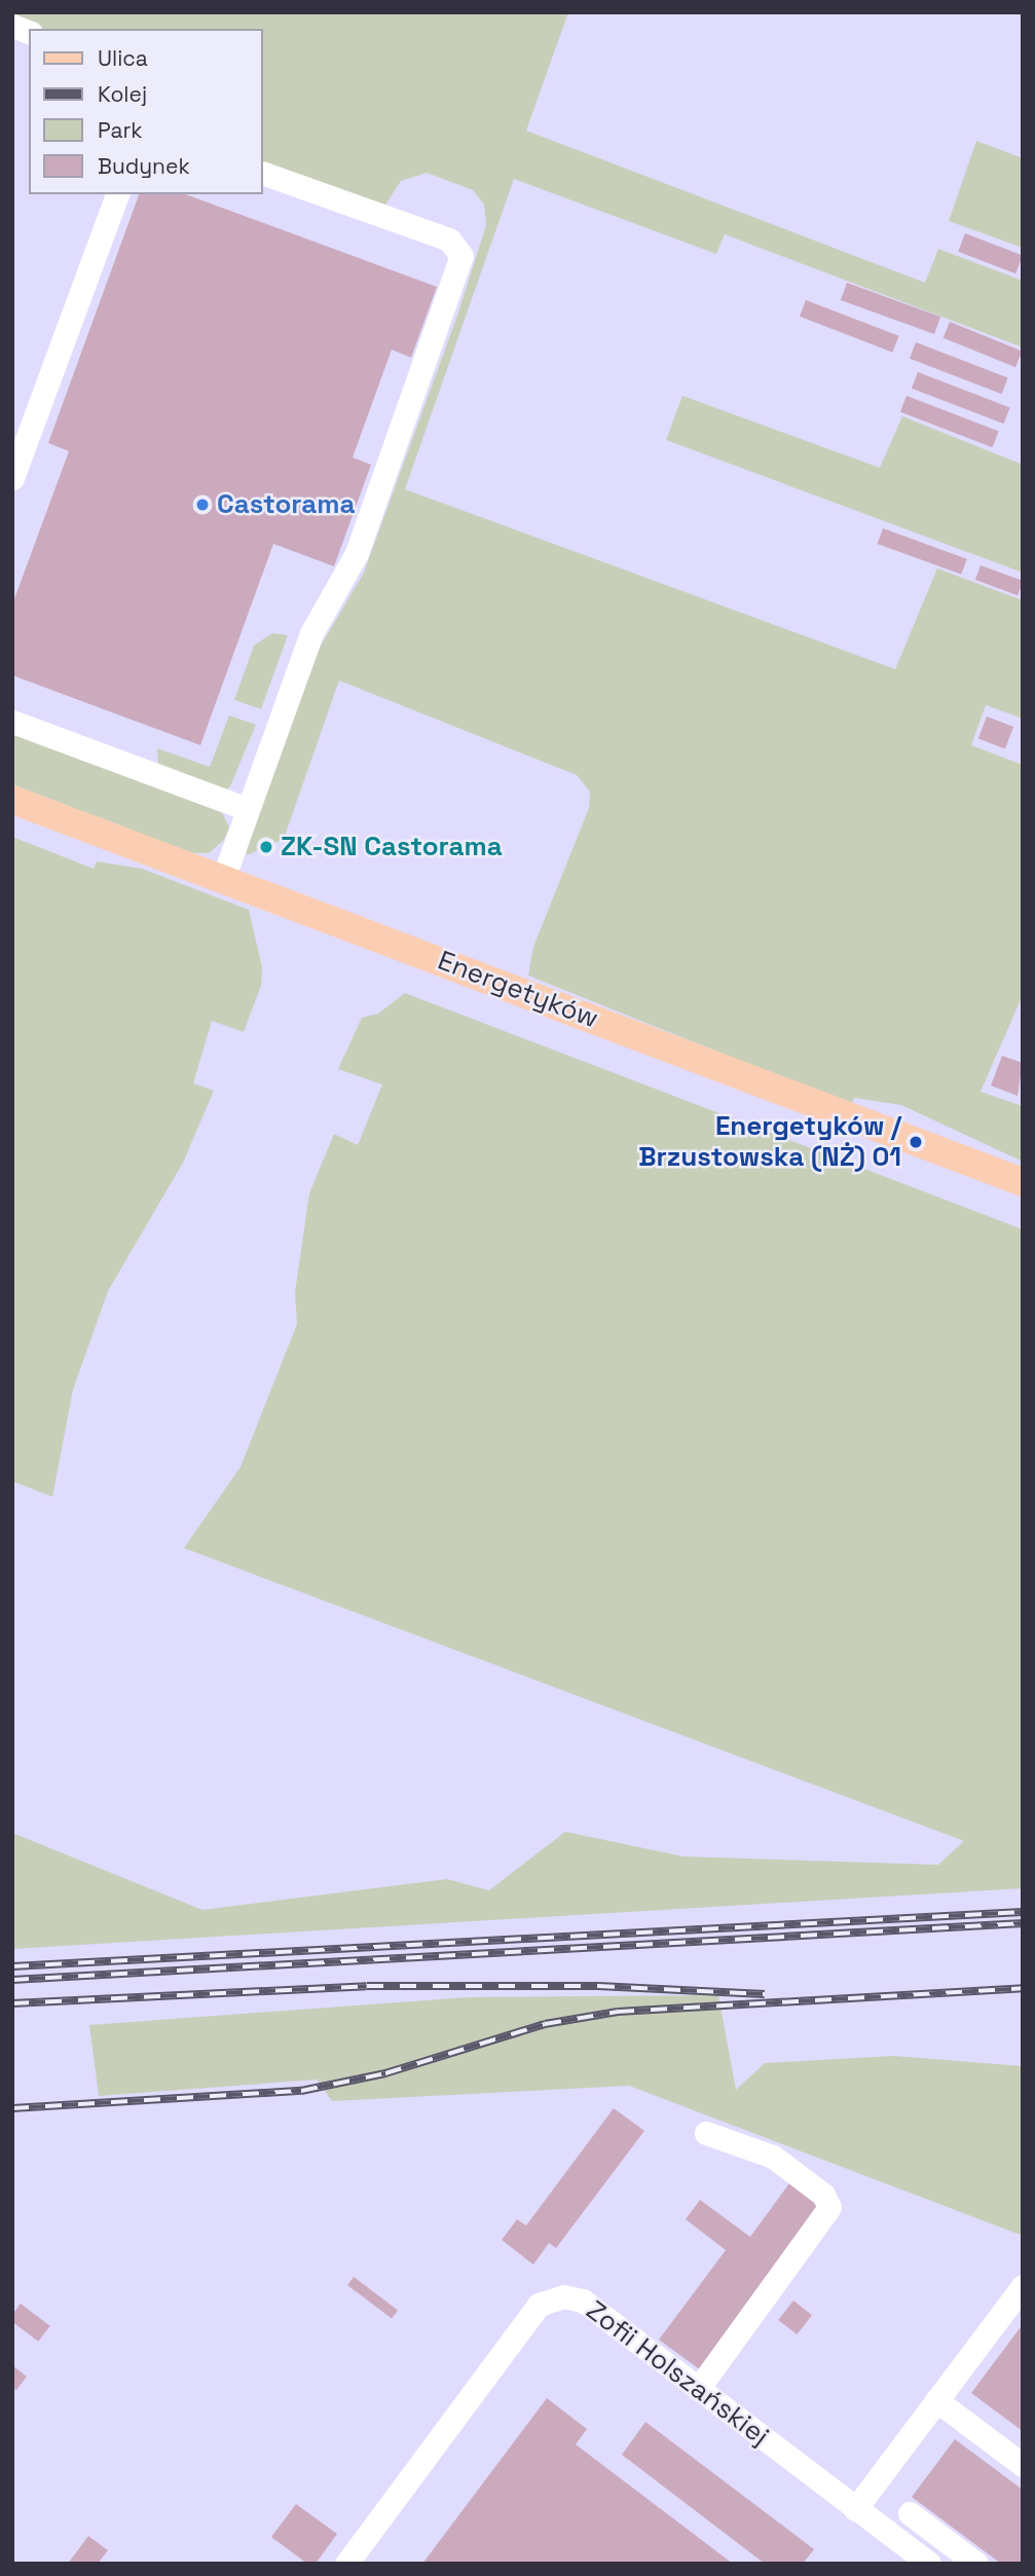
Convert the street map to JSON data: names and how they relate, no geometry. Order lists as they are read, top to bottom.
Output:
{
  "streets": {
    "main road": ["Energetyków"],
    "lane": ["Zofii Holszańskiej"]
  },
  "places": ["Castorama", "ZK-SN Castorama", "Energetyków / Brzustowska (NŻ) 01"],
  "legend": [
    "Ulica",
    "Kolej",
    "Park",
    "Budynek"
  ]
}
